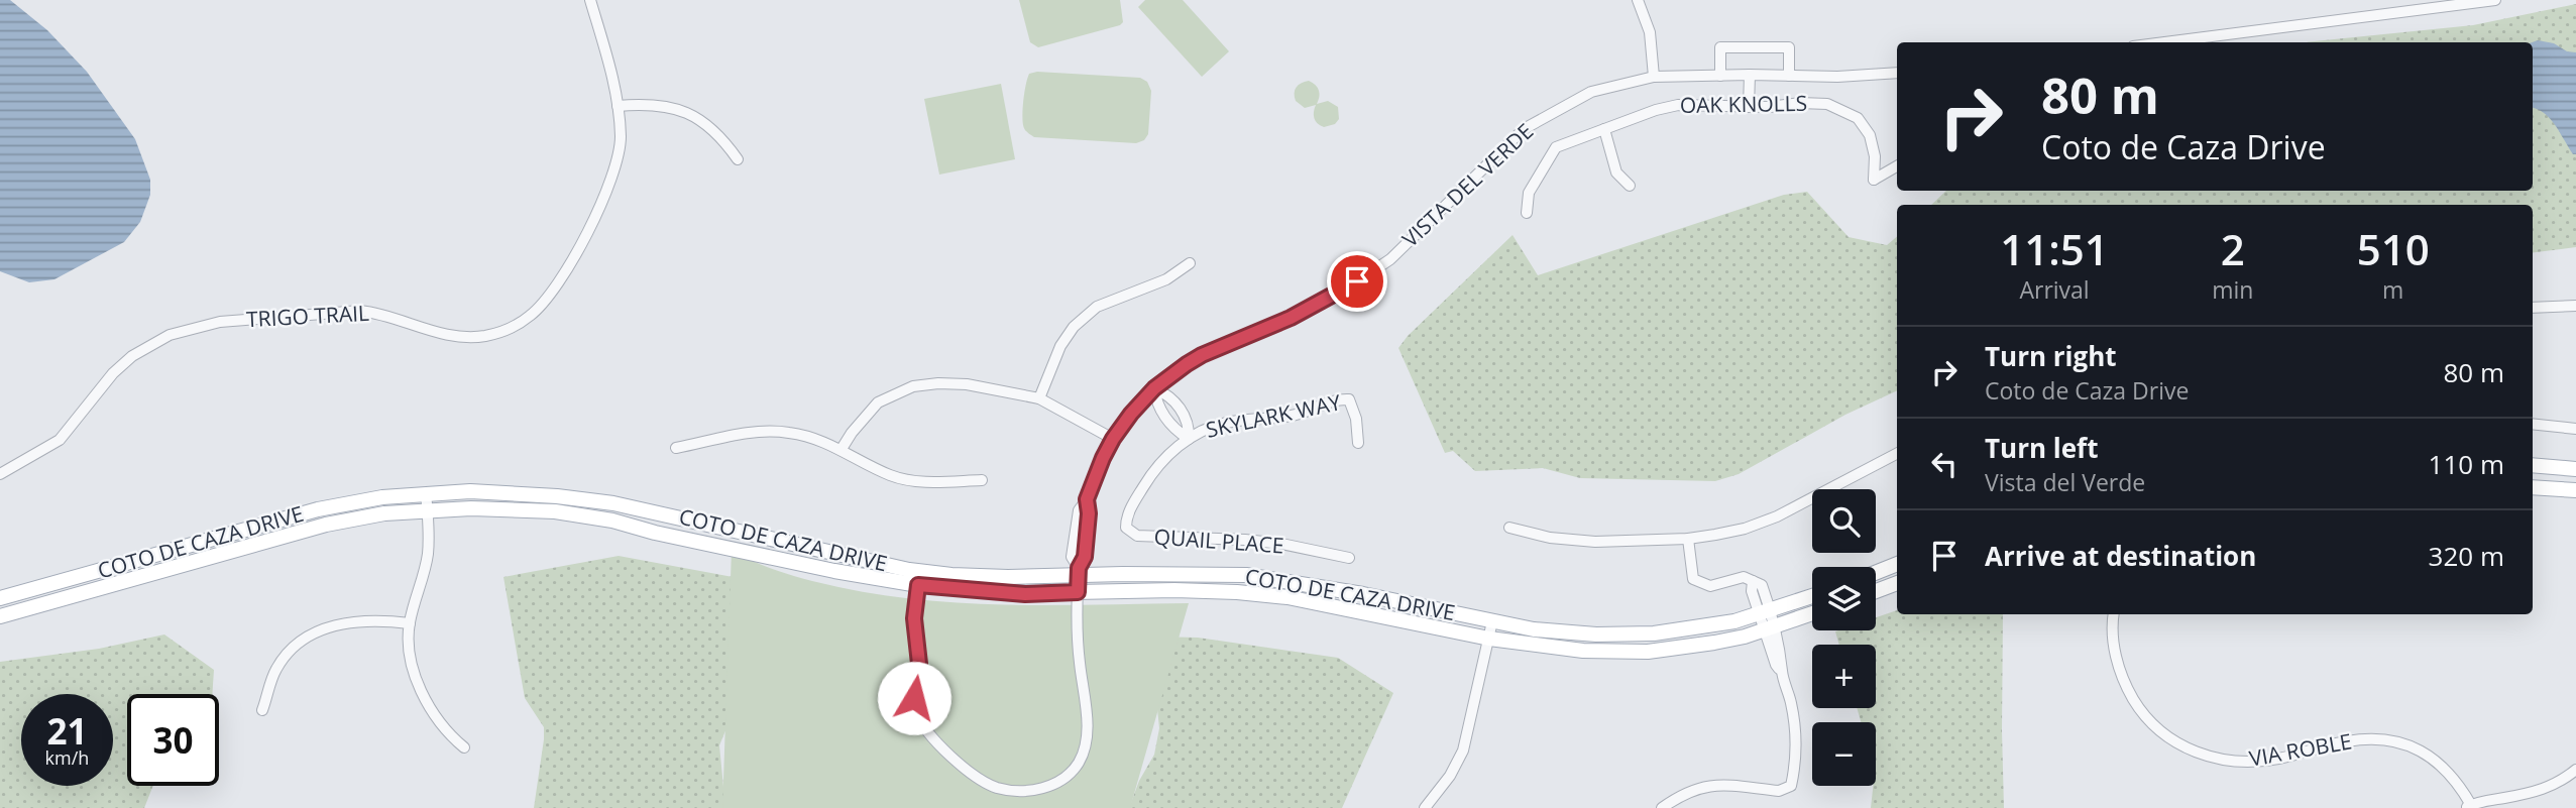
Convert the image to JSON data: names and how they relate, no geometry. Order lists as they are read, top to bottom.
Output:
{
  "streets": {
    "main road": ["COTO DE CAZA DRIVE"],
    "street": [
      "OAK KNOLLS",
      "VISTA DEL VERDE",
      "TRIGO TRAIL",
      "SKYLARK WAY",
      "QUAIL PLACE",
      "VIA ROBLE"
    ]
  },
  "crossings": [
    ["VISTA DEL VERDE", "COTO DE CAZA DRIVE"],
    ["SKYLARK WAY", "QUAIL PLACE"]
  ],
  "page": {
    "turn": ["80 m", "Coto de Caza Drive"],
    "eta": [
      "11:51",
      "Arrival",
      "2",
      "min",
      "510",
      "m"
    ],
    "list": [
      {
        "name": "Turn right",
        "note": "Coto de Caza Drive",
        "value": "80 m"
      },
      {
        "name": "Turn left",
        "note": "Vista del Verde",
        "value": "110 m"
      },
      {
        "name": "Arrive at destination",
        "value": "320 m"
      }
    ],
    "map_buttons": ["+", "−"],
    "speed": "21 km/h",
    "limit": "30"
  }
}
